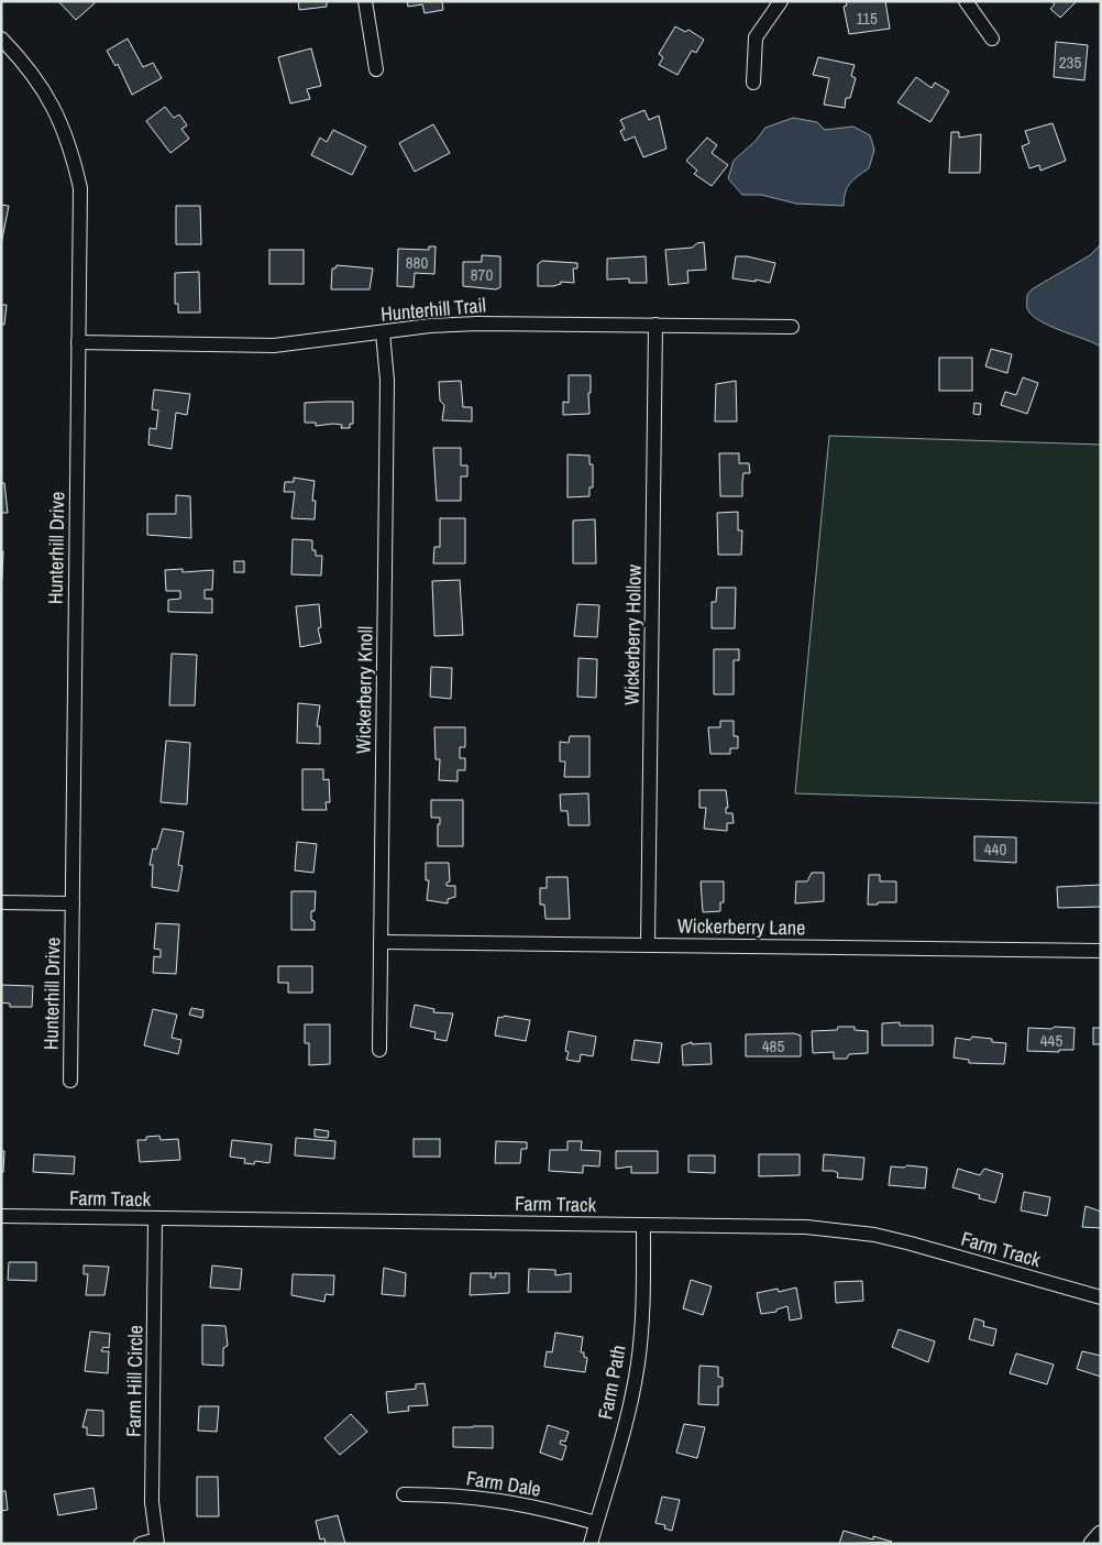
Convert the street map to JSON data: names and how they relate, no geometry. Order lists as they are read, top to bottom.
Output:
{
  "streets": {
    "street": [
      "Hunterhill Trail",
      "Hunterhill Drive",
      "Wickerberry Hollow",
      "Wickerberry Knoll",
      "Wickerberry Lane",
      "Farm Track",
      "Farm Hill Circle",
      "Farm Path",
      "Farm Dale"
    ]
  },
  "crossings": [
    ["Hunterhill Trail", "Hunterhill Drive"],
    ["Hunterhill Trail", "Wickerberry Hollow"],
    ["Hunterhill Trail", "Wickerberry Knoll"],
    ["Wickerberry Hollow", "Wickerberry Lane"],
    ["Wickerberry Knoll", "Wickerberry Lane"],
    ["Farm Track", "Farm Hill Circle"],
    ["Farm Track", "Farm Path"],
    ["Farm Path", "Farm Dale"]
  ],
  "house_numbers": [
    "115",
    "235",
    "880",
    "870",
    "440",
    "445",
    "485"
  ]
}
